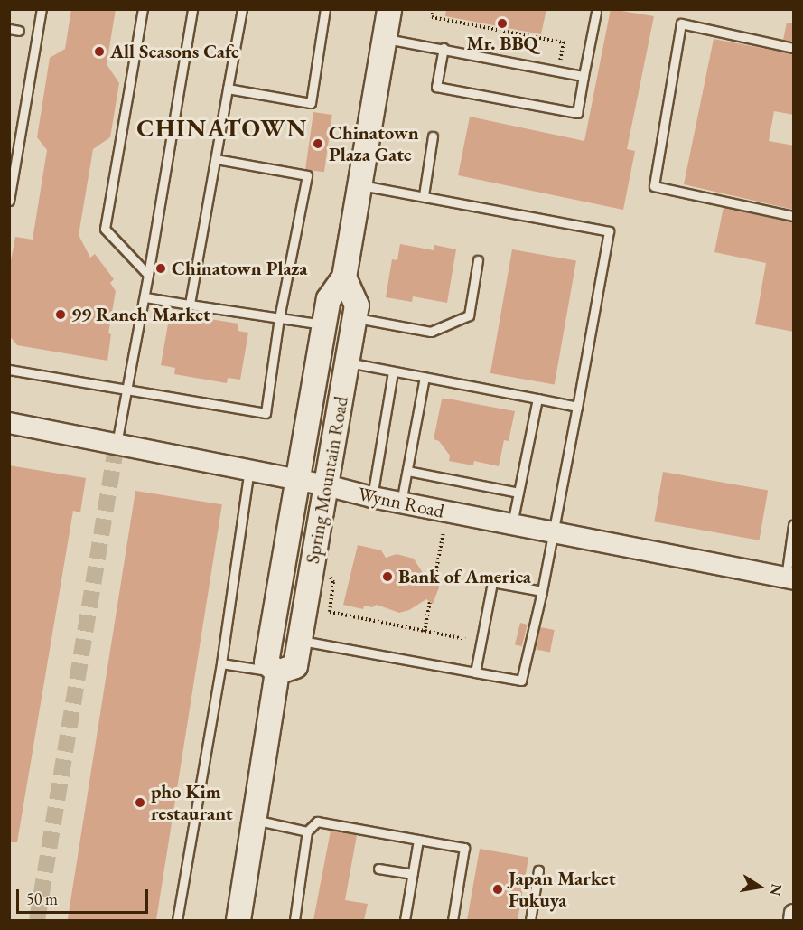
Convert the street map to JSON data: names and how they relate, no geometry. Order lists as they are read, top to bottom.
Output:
{
  "streets": {
    "main road": ["Spring Mountain Road"],
    "street": ["Wynn Road"]
  },
  "crossings": [
    ["Spring Mountain Road", "Wynn Road"]
  ],
  "districts": ["CHINATOWN"],
  "places": [
    "Mr. BBQ",
    "All Seasons Cafe",
    "Chinatown Plaza Gate",
    "Chinatown Plaza",
    "99 Ranch Market",
    "Bank of America",
    "pho Kim restaurant",
    "Japan Market Fukuya"
  ],
  "scale_bar": "50 m",
  "north": "right"
}
